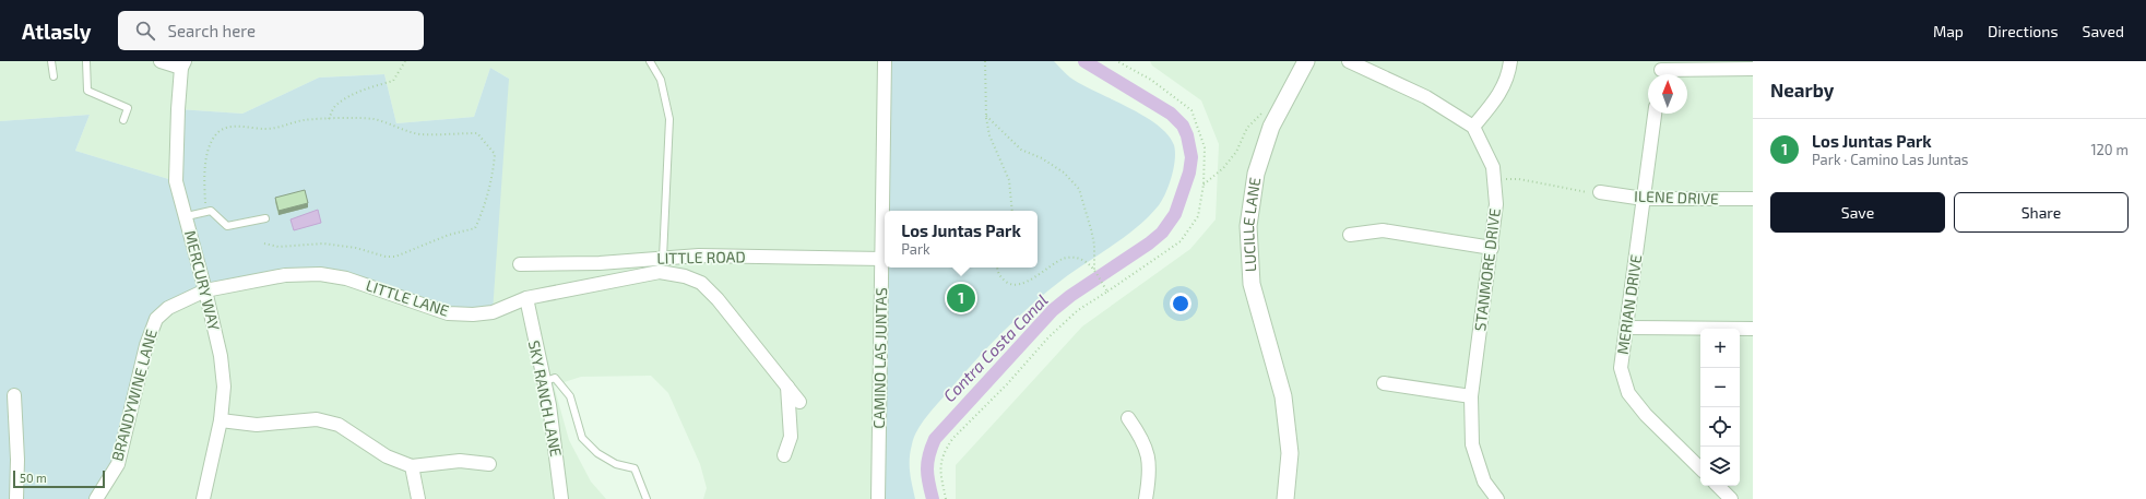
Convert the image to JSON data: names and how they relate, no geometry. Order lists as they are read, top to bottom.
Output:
{
  "streets": {
    "street": [
      "ILENE DRIVE",
      "LUCILLE LANE",
      "LITTLE ROAD",
      "STANMORE DRIVE",
      "MERCURY WAY",
      "LITTLE LANE",
      "MERIAN DRIVE",
      "CAMINO LAS JUNTAS",
      "BRANDYWINE LANE",
      "SKY RANCH LANE"
    ]
  },
  "crossings": [
    ["ILENE DRIVE", "MERIAN DRIVE"],
    ["LITTLE ROAD", "CAMINO LAS JUNTAS"],
    ["MERCURY WAY", "LITTLE LANE"],
    ["MERCURY WAY", "BRANDYWINE LANE"],
    ["LITTLE LANE", "BRANDYWINE LANE"],
    ["LITTLE LANE", "SKY RANCH LANE"]
  ],
  "water": ["Contra Costa Canal"],
  "scale_bar": "50 m",
  "north": "top",
  "page": {
    "header": "Atlasly",
    "search": "Search here",
    "nav": ["Map", "Directions", "Saved"],
    "heading": "Nearby",
    "list": [
      {
        "mark": "1",
        "name": "Los Juntas Park",
        "note": "Park · Camino Las Juntas",
        "value": "120 m"
      }
    ],
    "buttons": ["Save", "Share"],
    "popup": ["Los Juntas Park", "Park"],
    "pins": "1",
    "map_buttons": ["+", "−"],
    "scale": "50 m"
  }
}
